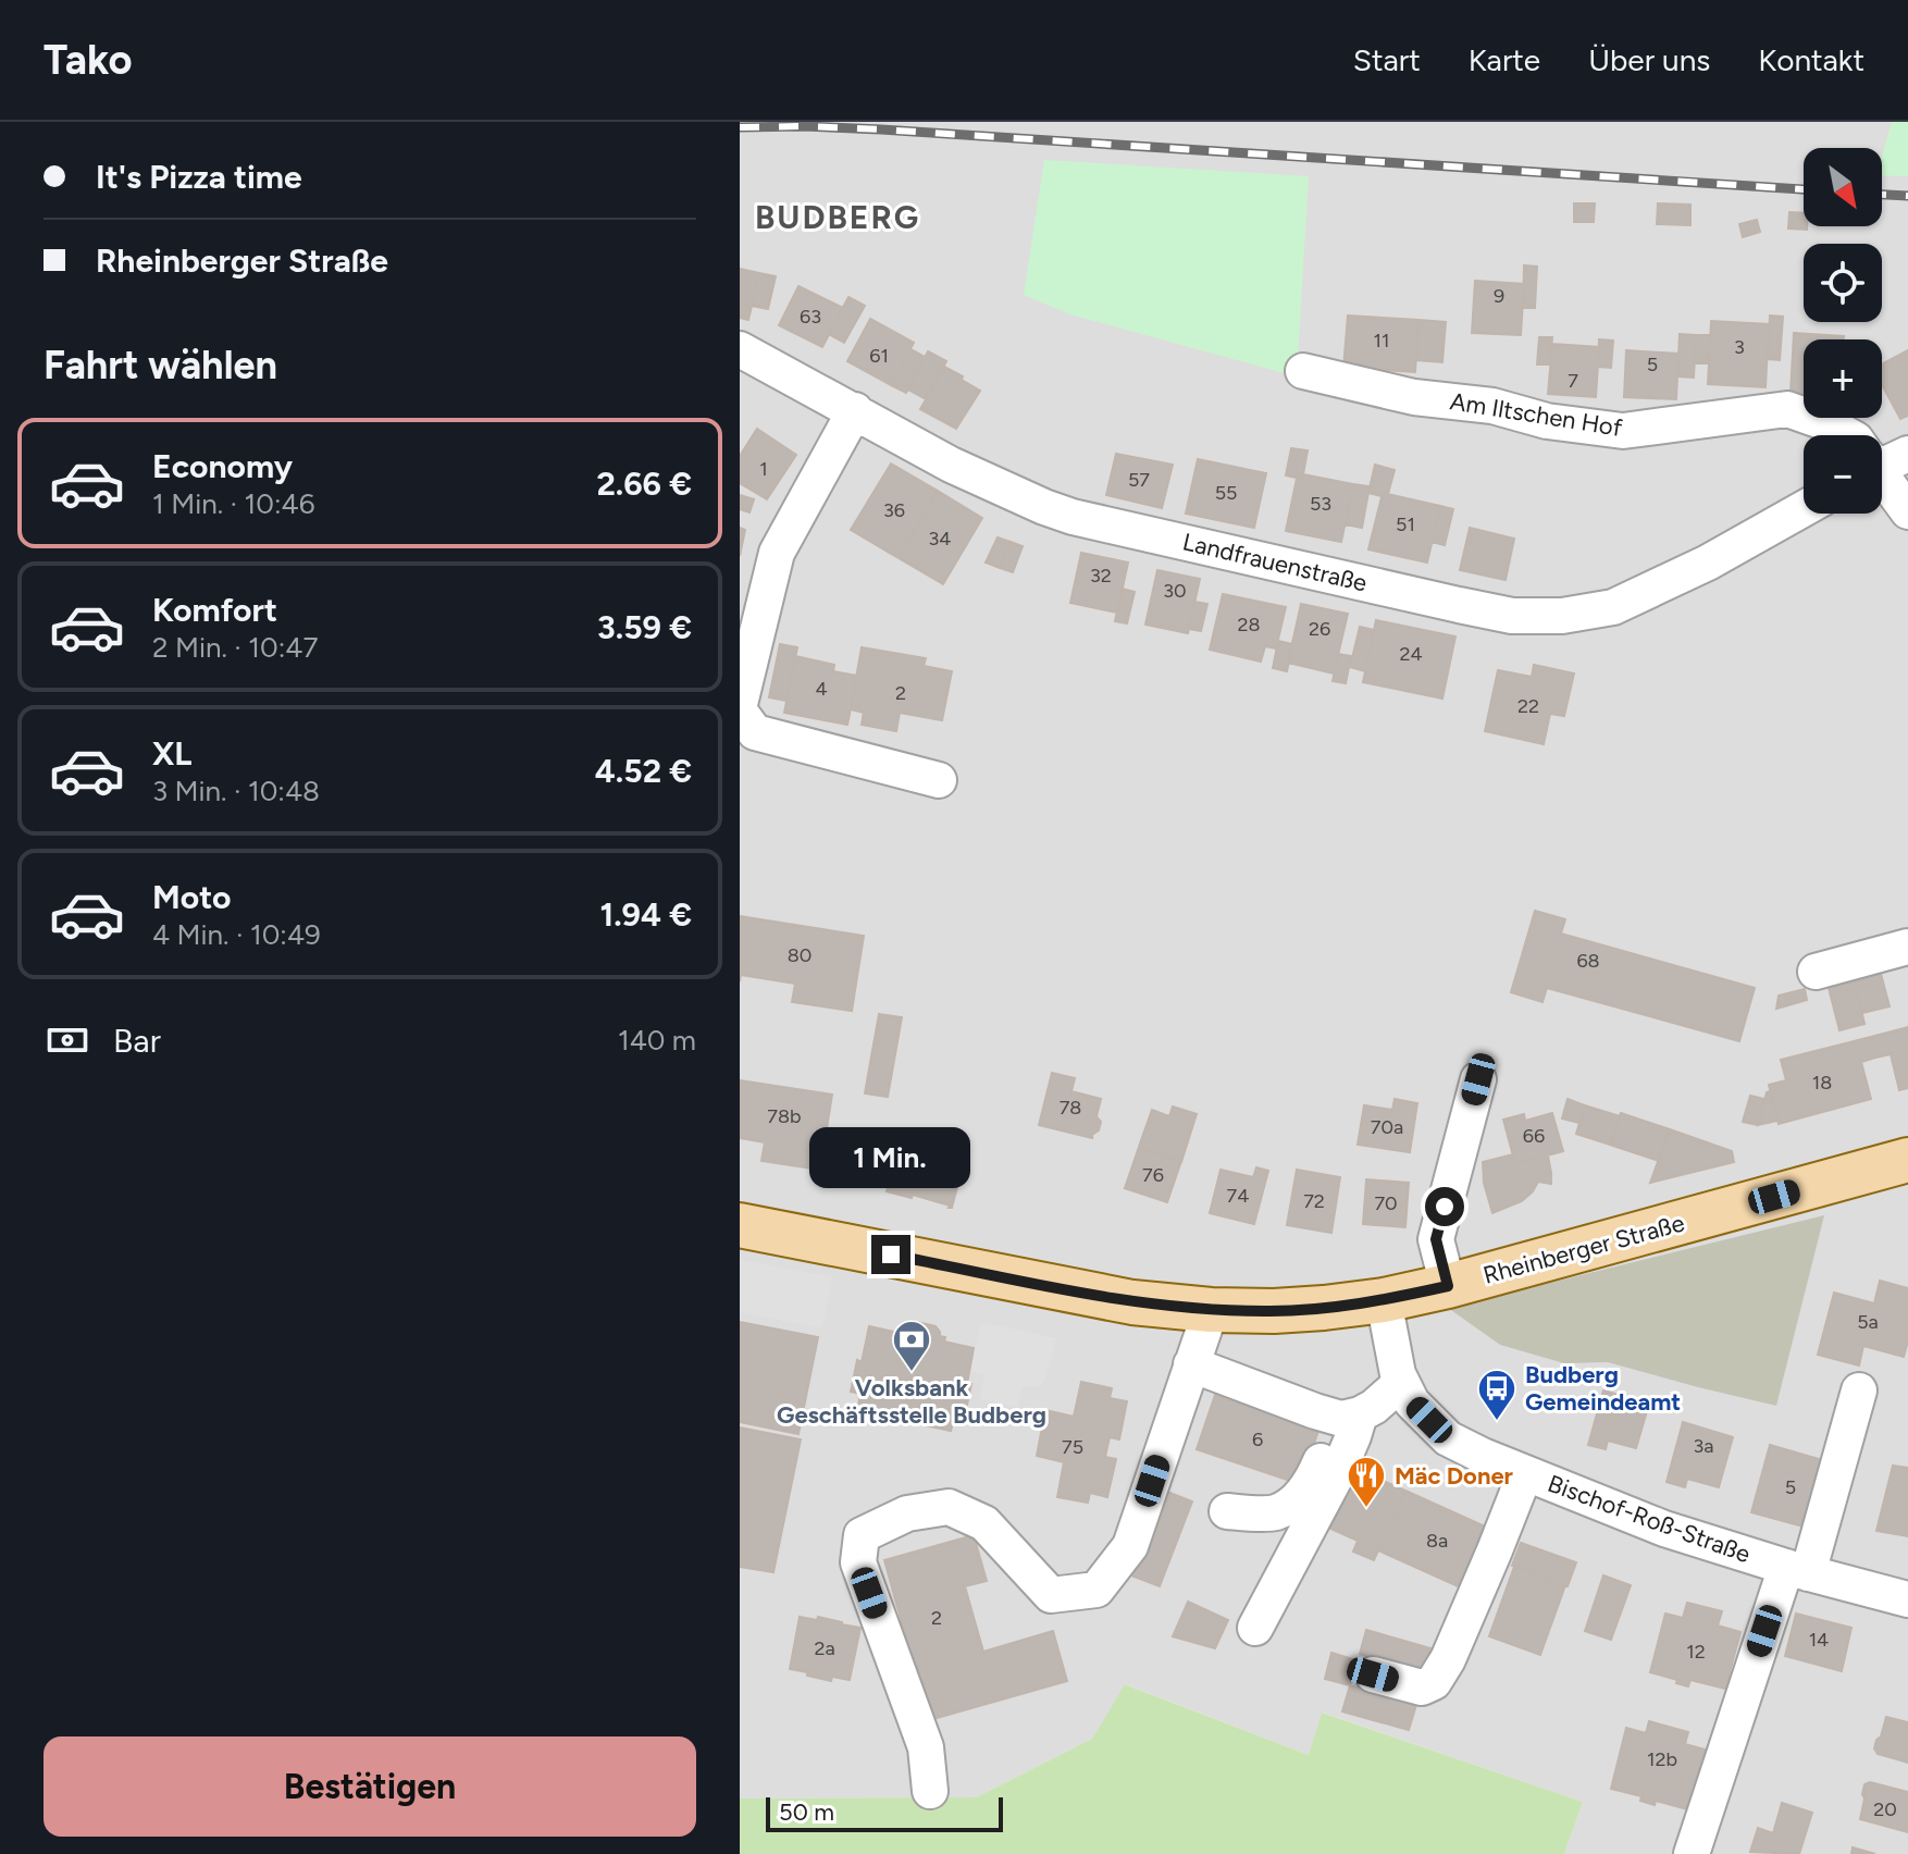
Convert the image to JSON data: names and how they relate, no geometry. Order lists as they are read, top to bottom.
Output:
{
  "streets": {
    "main road": ["Rheinberger Straße"],
    "street": ["Am Iltschen Hof", "Landfrauenstraße", "Bischof-Roß-Straße"]
  },
  "crossings": [
    ["Rheinberger Straße", "Bischof-Roß-Straße"]
  ],
  "districts": ["BUDBERG"],
  "places": {
    "bank": ["Volksbank Geschäftsstelle Budberg"],
    "bus stop": ["Budberg Gemeindeamt"],
    "restaurant": ["Mäc Doner"]
  },
  "house_numbers": [
    "9",
    "63",
    "11",
    "3",
    "61",
    "5",
    "7",
    "1",
    "57",
    "55",
    "53",
    "36",
    "51",
    "34",
    "32",
    "30",
    "28",
    "26",
    "24",
    "4",
    "2",
    "22",
    "80",
    "68",
    "18",
    "78",
    "78b",
    "70a",
    "66",
    "76",
    "74",
    "72",
    "70",
    "5a",
    "6",
    "3a",
    "75",
    "5",
    "8a",
    "2",
    "14",
    "2a",
    "12",
    "12b",
    "20"
  ],
  "scale_bar": "50 m",
  "north": "bottom right",
  "page": {
    "header": "Tako",
    "nav": [
      "Start",
      "Karte",
      "Über uns",
      "Kontakt"
    ],
    "banner": ["It's Pizza time", "Rheinberger Straße"],
    "map_buttons": ["+", "−"],
    "heading": "Fahrt wählen",
    "list": [
      {
        "name": "Economy",
        "note": "1 Min. · 10:46",
        "value": "2.66 €"
      },
      {
        "name": "Komfort",
        "note": "2 Min. · 10:47",
        "value": "3.59 €"
      },
      {
        "name": "XL",
        "note": "3 Min. · 10:48",
        "value": "4.52 €"
      },
      {
        "name": "Moto",
        "note": "4 Min. · 10:49",
        "value": "1.94 €"
      }
    ],
    "pay": ["Bar", "140 m"],
    "bubble": "1 Min.",
    "buttons": "Bestätigen",
    "scale": "50 m"
  }
}
